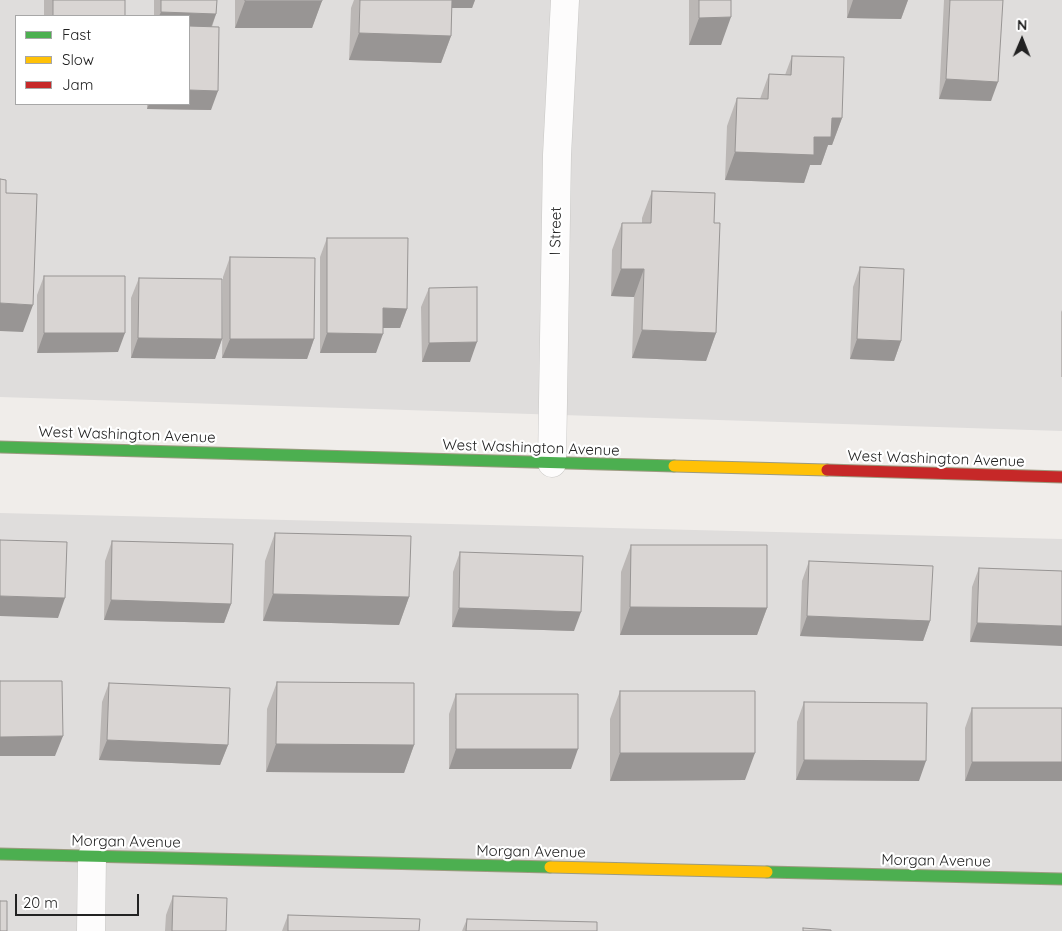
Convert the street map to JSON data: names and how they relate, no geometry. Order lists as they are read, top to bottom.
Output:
{
  "streets": {
    "main road": ["West Washington Avenue", "Morgan Avenue"],
    "street": ["I Street"]
  },
  "crossings": [
    ["I Street", "West Washington Avenue"]
  ],
  "legend": ["Fast", "Slow", "Jam"],
  "scale_bar": "20 m",
  "north": "top"
}
